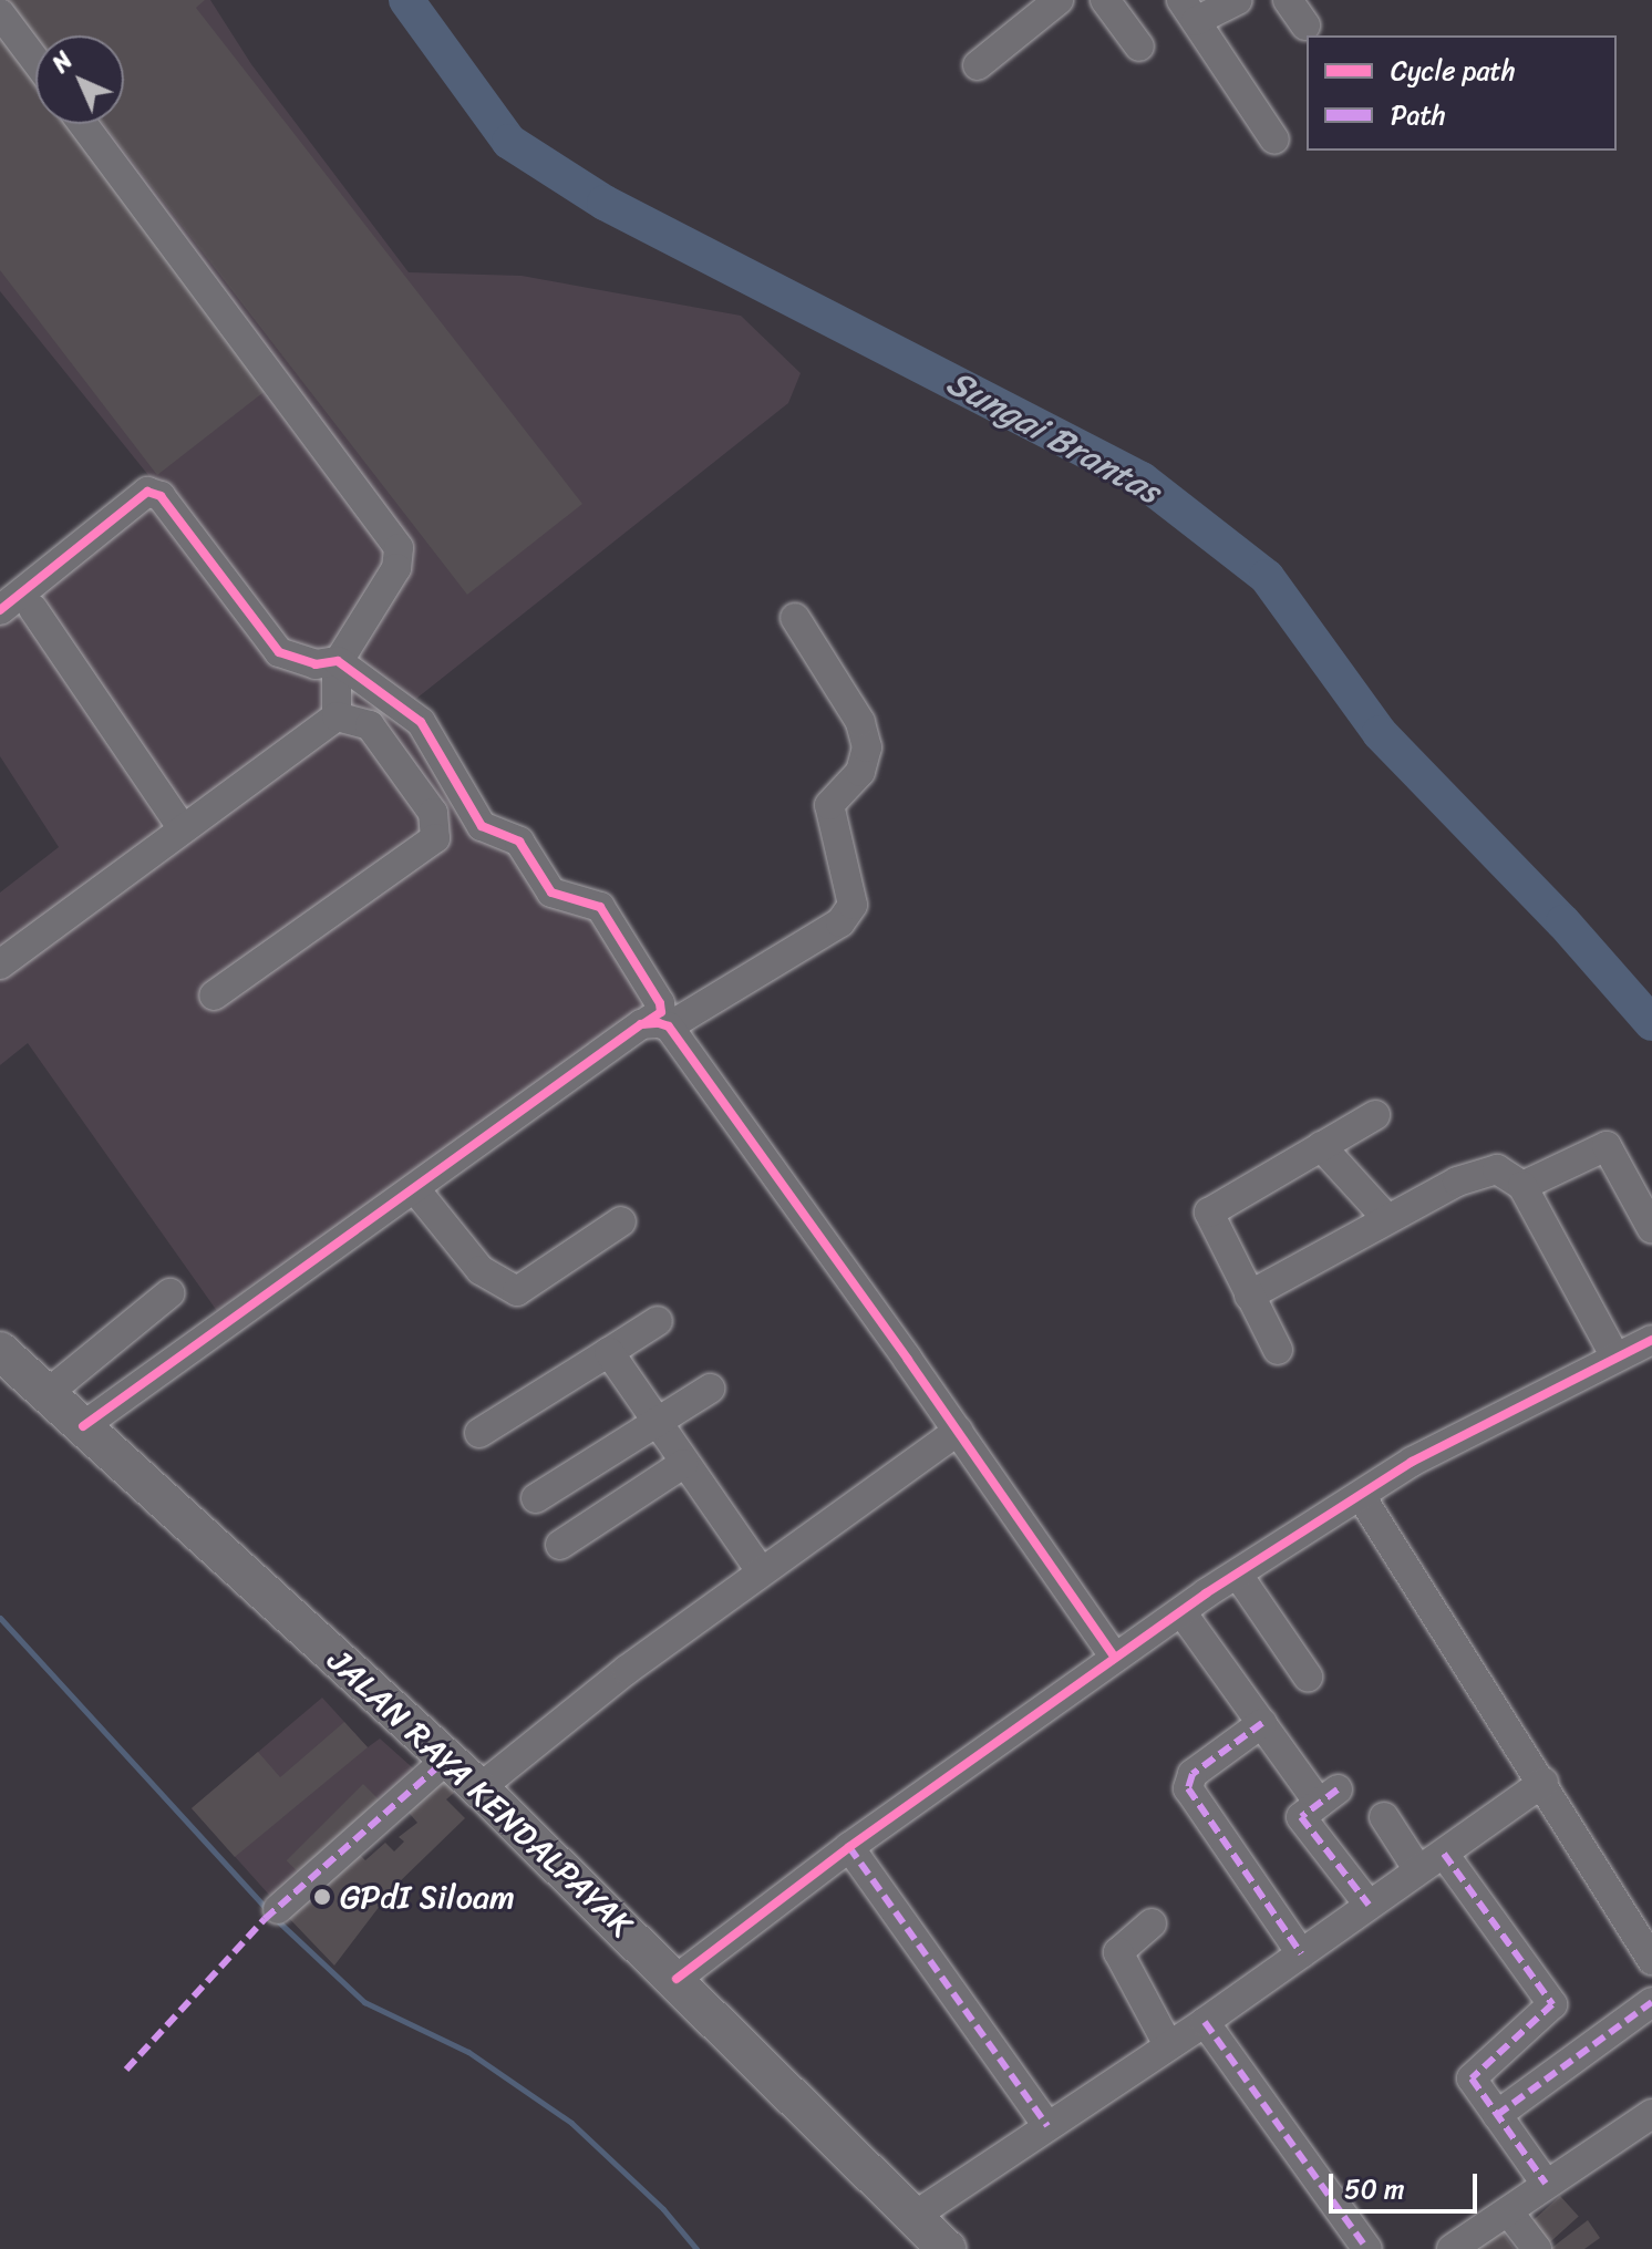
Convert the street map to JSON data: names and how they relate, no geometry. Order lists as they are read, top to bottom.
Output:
{
  "streets": {
    "main road": ["JALAN RAYA KENDALPAYAK"]
  },
  "water": ["Sungai Brantas"],
  "places": ["GPdI Siloam"],
  "legend": ["Cycle path", "Path"],
  "scale_bar": "50 m",
  "north": "top left"
}
